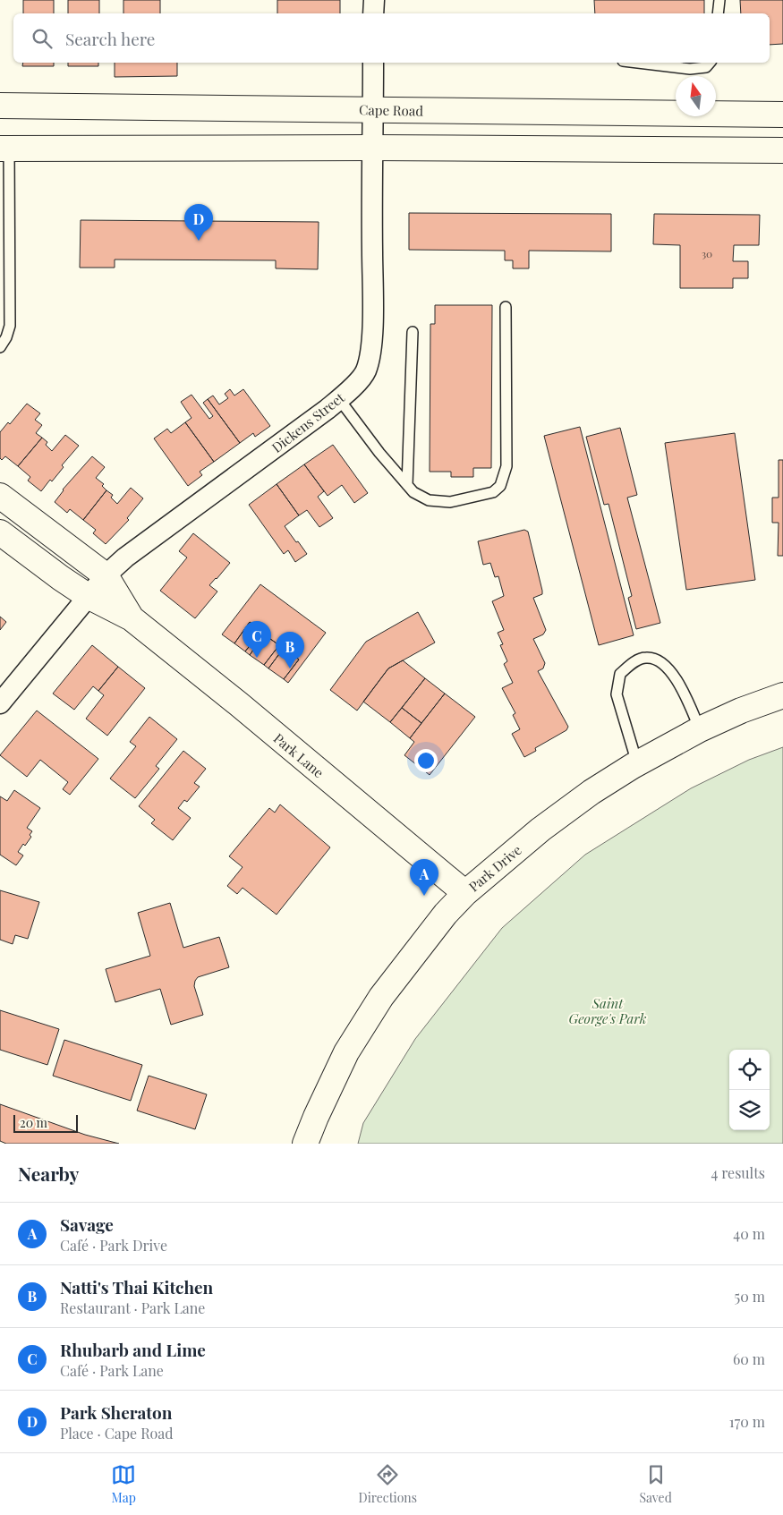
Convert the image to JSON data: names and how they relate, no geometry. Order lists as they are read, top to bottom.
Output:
{
  "streets": {
    "main road": ["Cape Road", "Park Lane", "Park Drive"],
    "street": ["Dickens Street"]
  },
  "crossings": [
    ["Cape Road", "Dickens Street"],
    ["Dickens Street", "Park Lane"],
    ["Park Lane", "Park Drive"]
  ],
  "parks": ["Saint George's Park"],
  "house_numbers": ["30"],
  "scale_bar": "20 m",
  "north": "top",
  "page": {
    "search": "Search here",
    "pins": [
      "D",
      "C",
      "B",
      "A"
    ],
    "scale": "20 m",
    "heading": ["Nearby", "4 results"],
    "list": [
      {
        "mark": "A",
        "name": "Savage",
        "note": "Café · Park Drive",
        "value": "40 m"
      },
      {
        "mark": "B",
        "name": "Natti's Thai Kitchen",
        "note": "Restaurant · Park Lane",
        "value": "50 m"
      },
      {
        "mark": "C",
        "name": "Rhubarb and Lime",
        "note": "Café · Park Lane",
        "value": "60 m"
      },
      {
        "mark": "D",
        "name": "Park Sheraton",
        "note": "Place · Cape Road",
        "value": "170 m"
      }
    ],
    "nav": ["Map", "Directions", "Saved"]
  }
}
